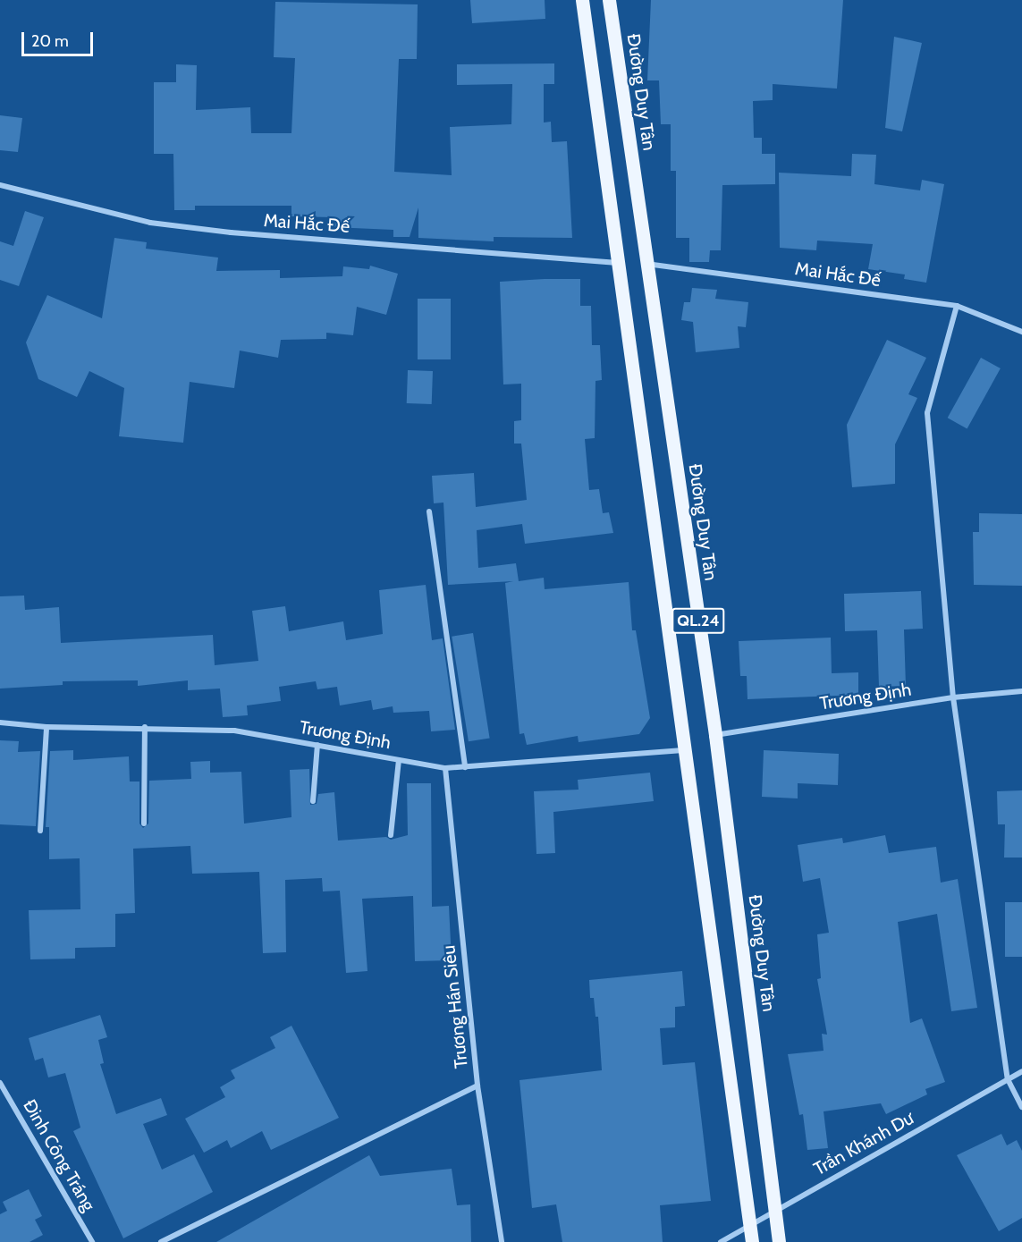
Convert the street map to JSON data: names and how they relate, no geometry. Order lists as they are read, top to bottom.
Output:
{
  "streets": {
    "main road": ["Đường Duy Tân", "QL.24"],
    "street": [
      "Mai Hắc Đế",
      "Trương Định",
      "Trương Hán Siêu",
      "Trần Khánh Dư",
      "Đinh Công Tráng"
    ]
  },
  "crossings": [
    ["Đường Duy Tân", "Mai Hắc Đế"],
    ["Đường Duy Tân", "Trương Định"],
    ["Đường Duy Tân", "Trần Khánh Dư"],
    ["Mai Hắc Đế", "QL.24"],
    ["QL.24", "Trương Định"],
    ["QL.24", "Trần Khánh Dư"],
    ["Trương Định", "Trương Hán Siêu"]
  ],
  "scale_bar": "20 m"
}
